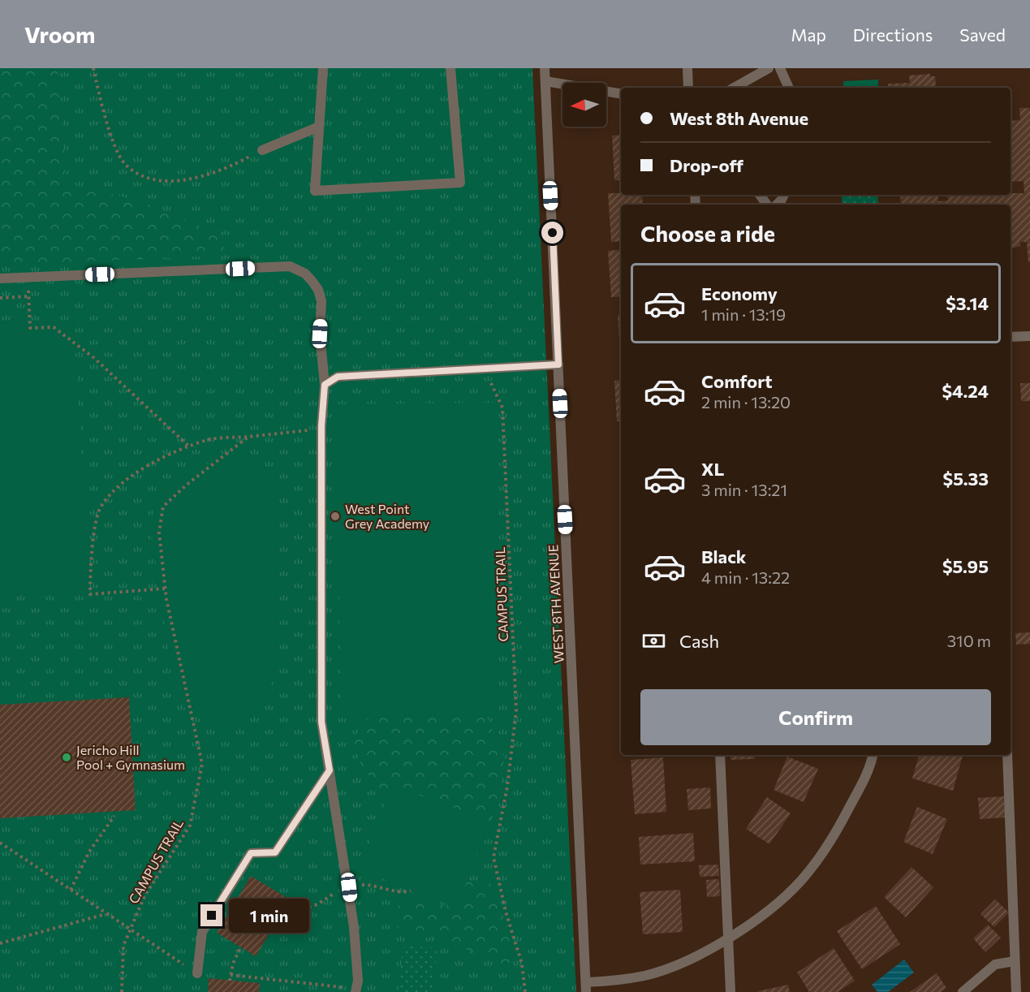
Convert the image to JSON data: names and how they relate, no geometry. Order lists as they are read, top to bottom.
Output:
{
  "streets": {
    "street": ["WEST 8TH AVENUE"],
    "path": ["CAMPUS TRAIL"]
  },
  "places": ["West Point Grey Academy", "Jericho Hill Pool + Gymnasium"],
  "north": "left",
  "page": {
    "header": "Vroom",
    "nav": ["Map", "Directions", "Saved"],
    "banner": ["West 8th Avenue", "Drop-off"],
    "heading": "Choose a ride",
    "list": [
      {
        "name": "Economy",
        "note": "1 min · 13:19",
        "value": "$3.14"
      },
      {
        "name": "Comfort",
        "note": "2 min · 13:20",
        "value": "$4.24"
      },
      {
        "name": "XL",
        "note": "3 min · 13:21",
        "value": "$5.33"
      },
      {
        "name": "Black",
        "note": "4 min · 13:22",
        "value": "$5.95"
      }
    ],
    "pay": ["Cash", "310 m"],
    "buttons": "Confirm",
    "bubble": "1 min"
  }
}
